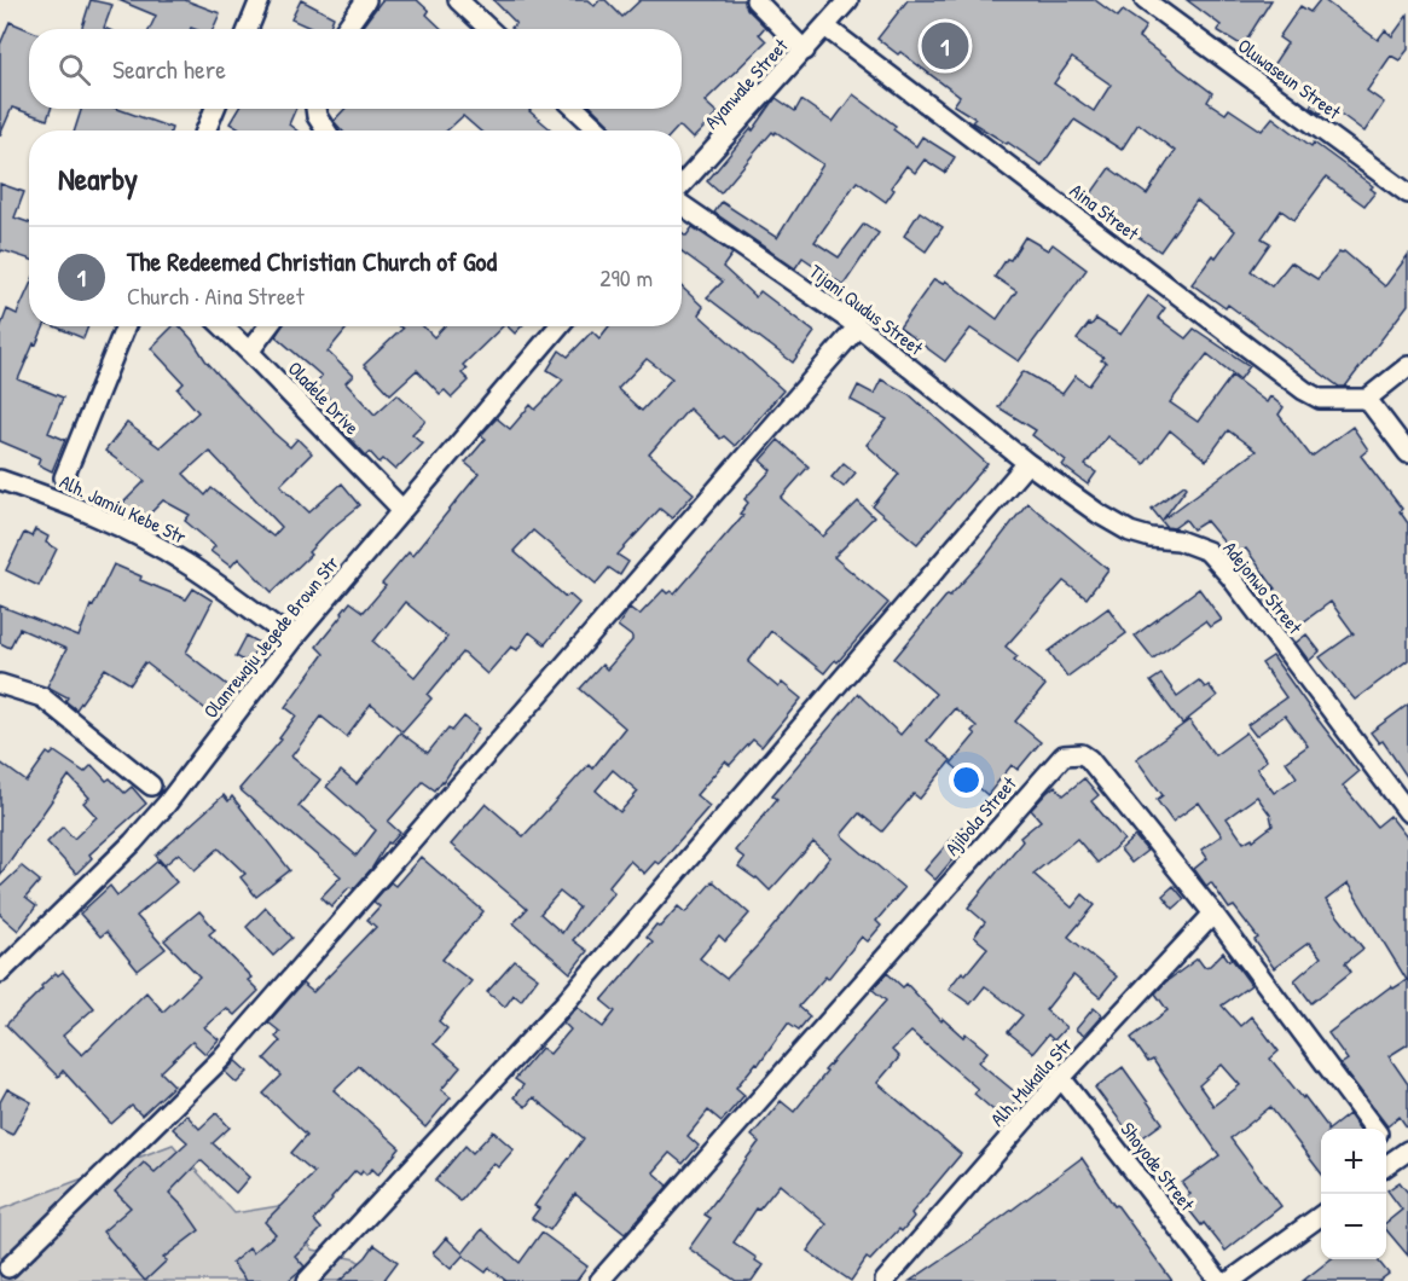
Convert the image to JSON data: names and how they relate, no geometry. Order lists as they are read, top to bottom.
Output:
{
  "streets": {
    "street": [
      "Oluwaseun Street",
      "Ayanwale Street",
      "Aina Street",
      "Tijani Qudus Street",
      "Oladele Drive",
      "Alh. Jamiu Kebe Str",
      "Adejonwo Street",
      "Olanrewaju Jegede Brown Str",
      "Ajibola Street",
      "Alh. Mukaila Str",
      "Shoyode Street"
    ]
  },
  "crossings": [
    ["Ayanwale Street", "Aina Street"],
    ["Tijani Qudus Street", "Adejonwo Street"],
    ["Oladele Drive", "Olanrewaju Jegede Brown Str"],
    ["Alh. Jamiu Kebe Str", "Olanrewaju Jegede Brown Str"],
    ["Ajibola Street", "Alh. Mukaila Str"],
    ["Alh. Mukaila Str", "Shoyode Street"]
  ],
  "page": {
    "pins": "1",
    "search": "Search here",
    "heading": "Nearby",
    "list": [
      {
        "mark": "1",
        "name": "The Redeemed Christian Church of God",
        "note": "Church · Aina Street",
        "value": "290 m"
      }
    ],
    "map_buttons": ["+", "−"]
  }
}
